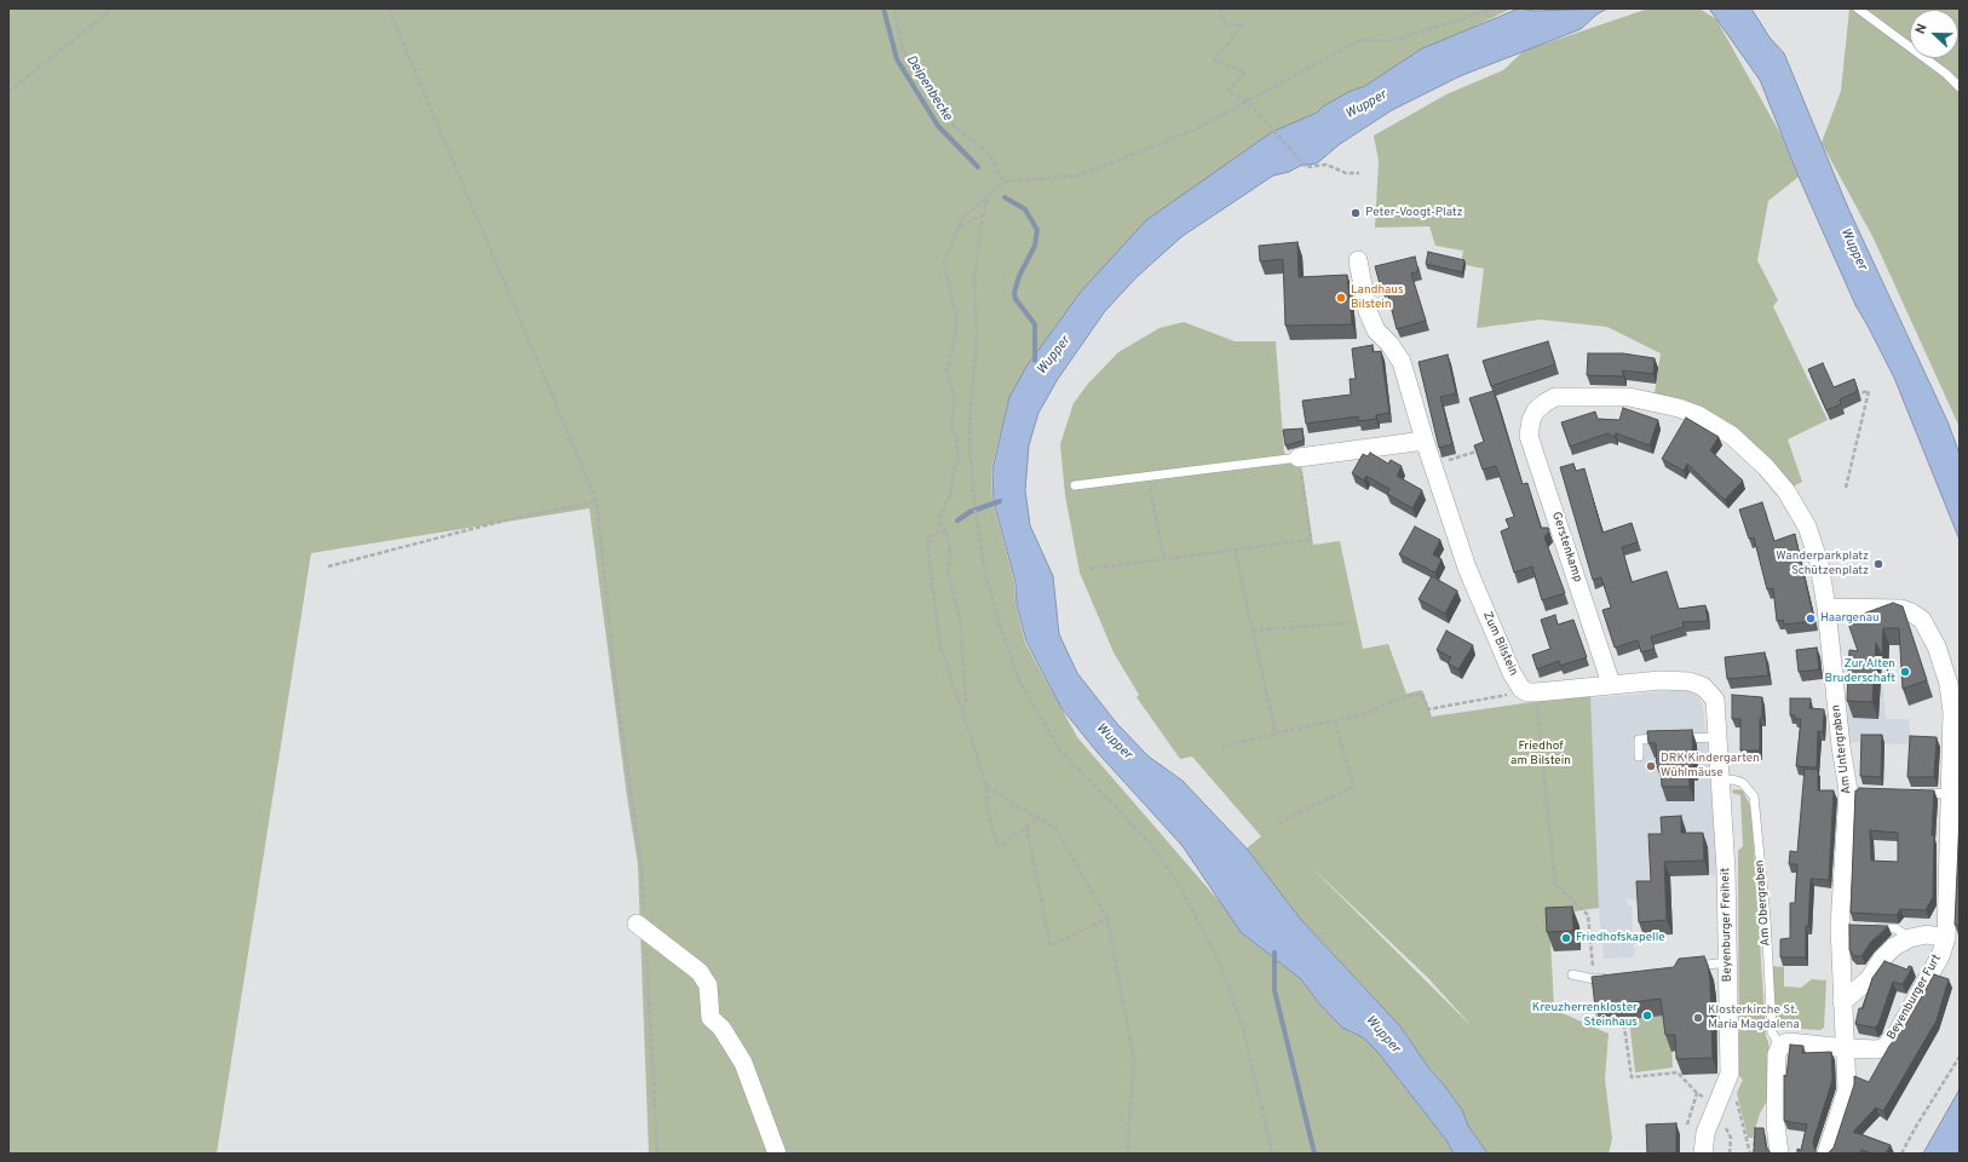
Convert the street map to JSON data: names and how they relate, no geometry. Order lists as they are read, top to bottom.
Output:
{
  "streets": {
    "street": [
      "Gerstenkamp",
      "Zum Bilstein",
      "Am Untergraben",
      "Beyenburger Freiheit",
      "Beyenburger Furt"
    ],
    "lane": ["Am Obergraben"]
  },
  "crossings": [
    ["Gerstenkamp", "Am Untergraben"],
    ["Gerstenkamp", "Beyenburger Freiheit"],
    ["Am Untergraben", "Beyenburger Furt"],
    ["Am Obergraben", "Beyenburger Freiheit"]
  ],
  "water": ["Deipenbecke", "Wupper"],
  "parks": ["Friedhof am Bilstein"],
  "places": [
    "Peter-Voogt-Platz",
    "Landhaus Bilstein",
    "Wanderparkplatz Schützenplatz",
    "Haargenau",
    "Zur Alten Bruderschaft",
    "DRK Kindergarten Wühlmäuse",
    "Friedhofskapelle",
    "Kreuzherrenkloster Steinhaus",
    "Klosterkirche St. Maria Magdalena"
  ],
  "north": "left"
}
